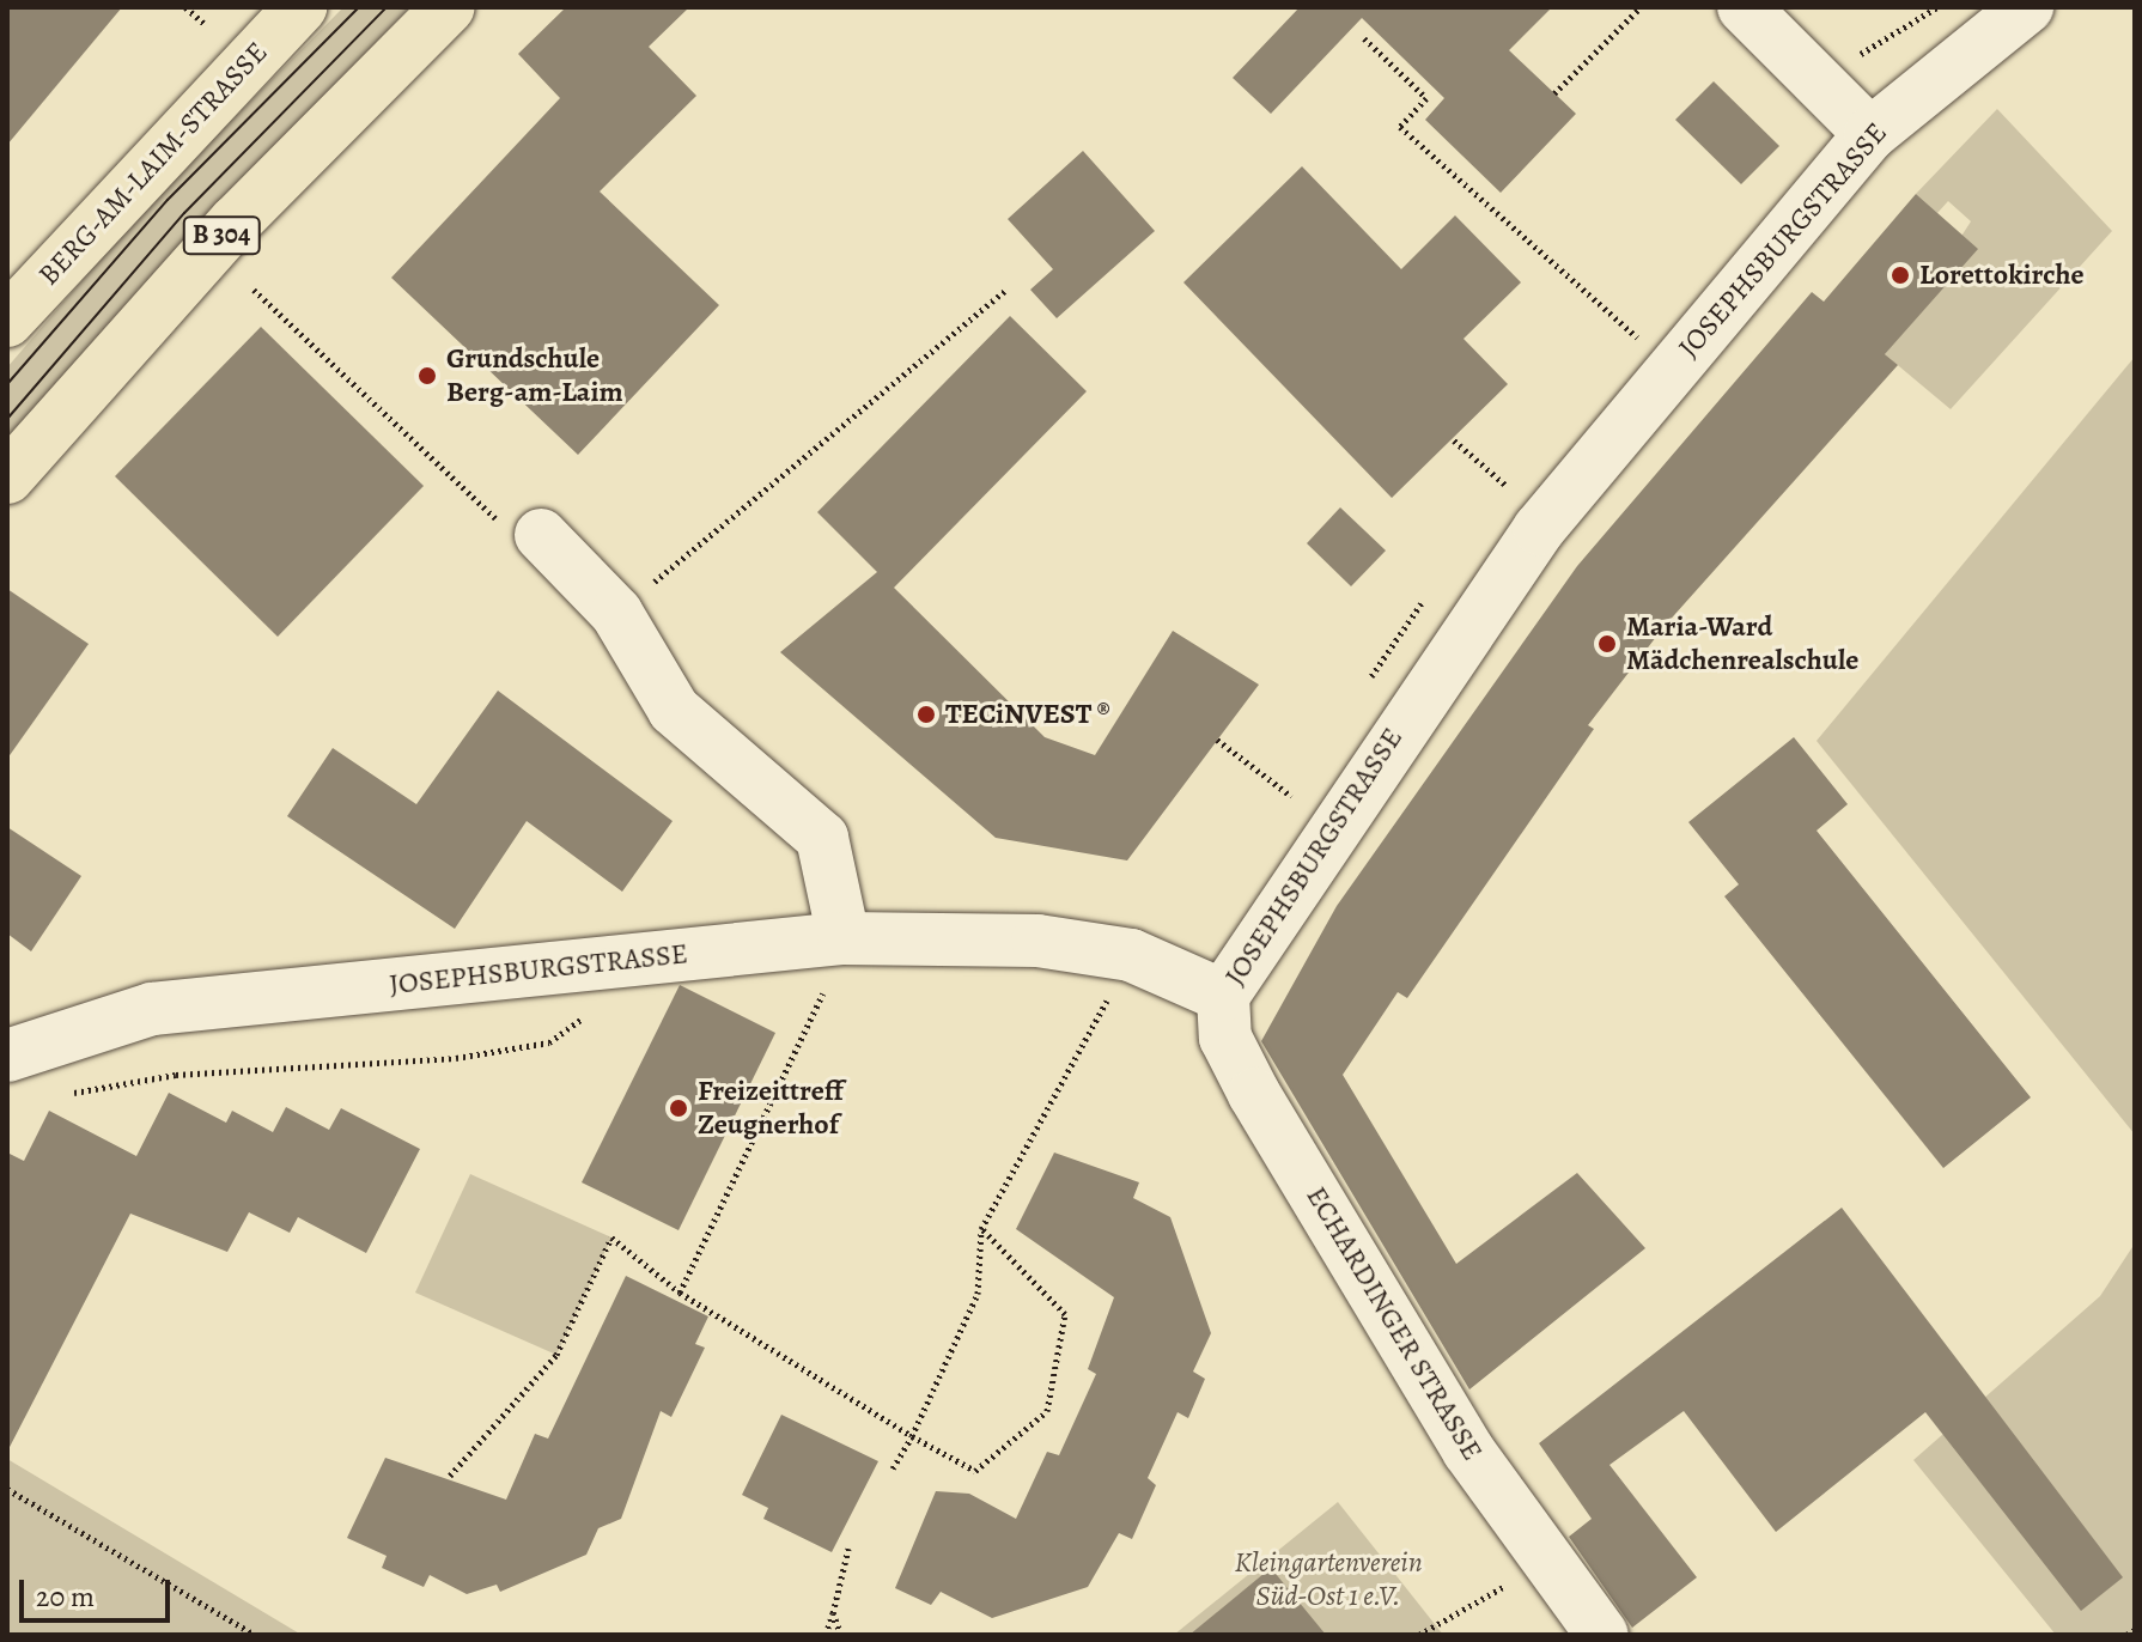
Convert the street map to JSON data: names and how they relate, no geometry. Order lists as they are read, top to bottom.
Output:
{
  "streets": {
    "main road": ["BERG-AM-LAIM-STRASSE", "B 304"],
    "street": ["JOSEPHSBURGSTRASSE", "ECHARDINGER STRASSE"]
  },
  "crossings": [
    ["JOSEPHSBURGSTRASSE", "ECHARDINGER STRASSE"]
  ],
  "parks": ["Kleingartenverein Süd-Ost 1 e.V."],
  "places": [
    "Lorettokirche",
    "Grundschule Berg-am-Laim",
    "Maria-Ward Mädchenrealschule",
    "TECiNVEST ®",
    "Freizeittreff Zeugnerhof"
  ],
  "scale_bar": "20 m"
}
